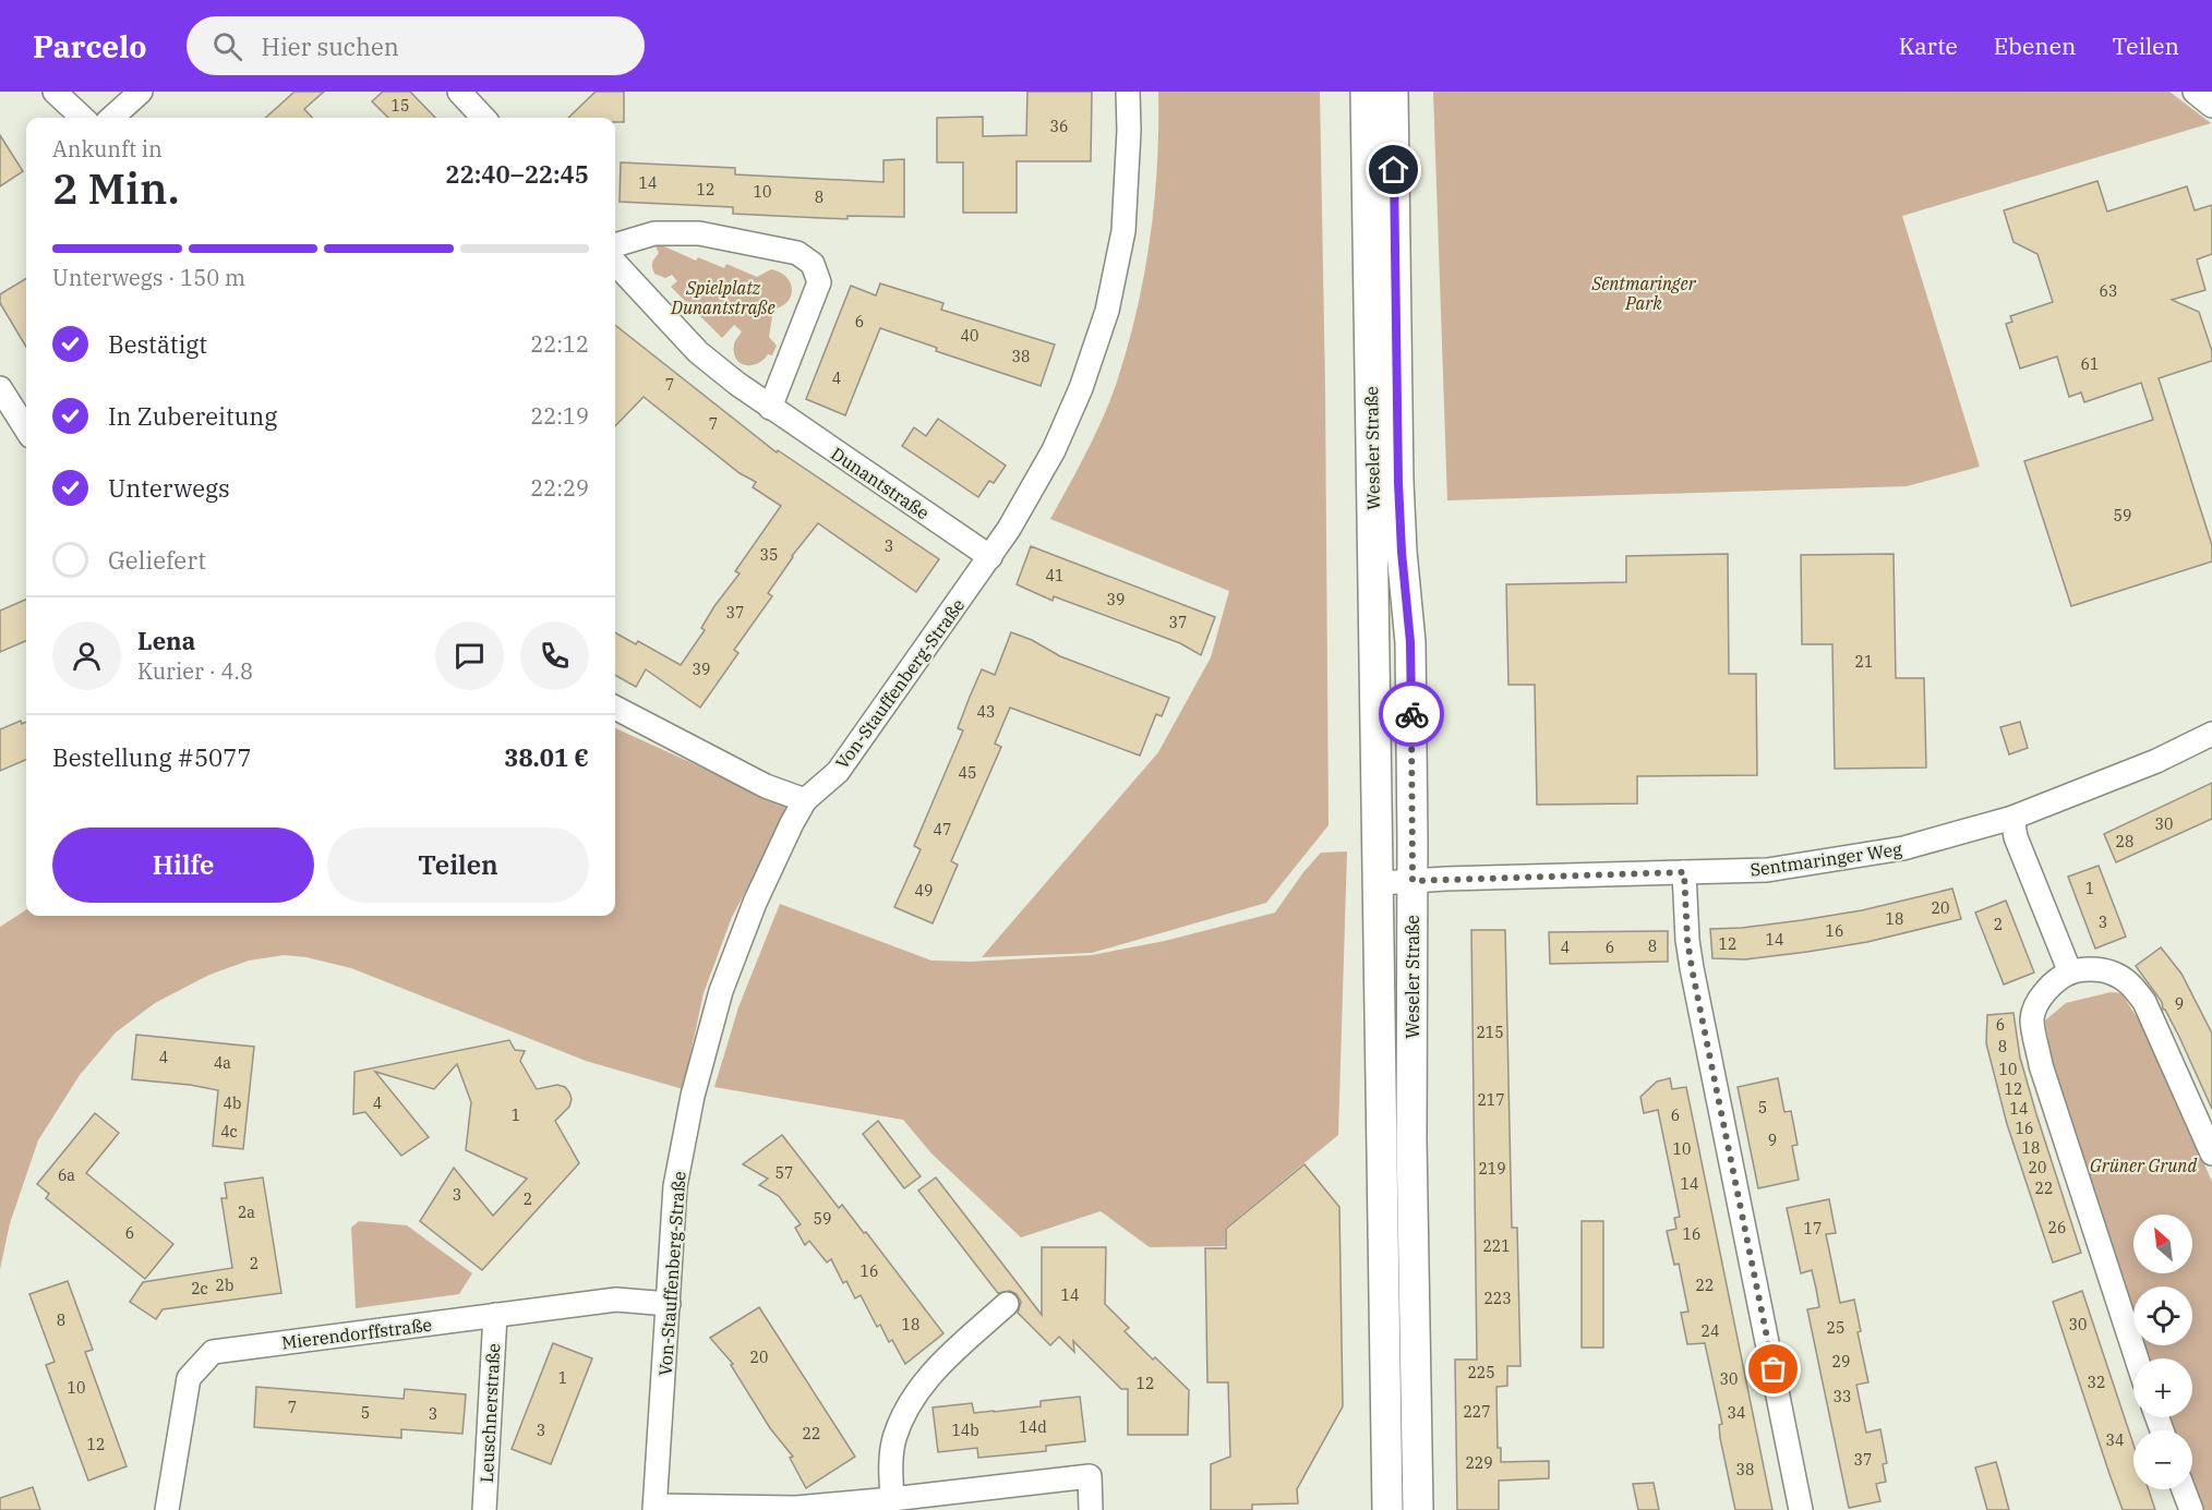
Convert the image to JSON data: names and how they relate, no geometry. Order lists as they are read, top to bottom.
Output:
{
  "streets": {
    "main road": ["Weseler Straße"],
    "street": [
      "Dunantstraße",
      "Von-Stauffenberg-Straße",
      "Sentmaringer Weg",
      "Mierendorffstraße",
      "Leuschnerstraße"
    ]
  },
  "crossings": [
    ["Weseler Straße", "Sentmaringer Weg"],
    ["Dunantstraße", "Von-Stauffenberg-Straße"],
    ["Von-Stauffenberg-Straße", "Mierendorffstraße"],
    ["Mierendorffstraße", "Leuschnerstraße"]
  ],
  "parks": ["Sentmaringer Park", "Spielplatz Dunantstraße", "Grüner Grund"],
  "house_numbers": [
    "15",
    "36",
    "14",
    "12",
    "10",
    "8",
    "63",
    "6",
    "40",
    "38",
    "61",
    "4",
    "7",
    "7",
    "59",
    "3",
    "35",
    "41",
    "39",
    "37",
    "37",
    "21",
    "39",
    "43",
    "45",
    "30",
    "47",
    "28",
    "1",
    "49",
    "20",
    "18",
    "3",
    "2",
    "16",
    "14",
    "12",
    "8",
    "4",
    "6",
    "9",
    "6",
    "215",
    "8",
    "4",
    "4a",
    "10",
    "12",
    "217",
    "4b",
    "4",
    "5",
    "14",
    "1",
    "6",
    "16",
    "4c",
    "9",
    "18",
    "10",
    "20",
    "219",
    "57",
    "6a",
    "14",
    "22",
    "3",
    "2",
    "2a",
    "59",
    "26",
    "17",
    "6",
    "16",
    "221",
    "2",
    "16",
    "2b",
    "22",
    "2c",
    "14",
    "223",
    "8",
    "18",
    "30",
    "25",
    "24",
    "20",
    "29",
    "225",
    "1",
    "30",
    "32",
    "12",
    "10",
    "33",
    "7",
    "227",
    "5",
    "34",
    "3",
    "14d",
    "3",
    "14b",
    "22",
    "34",
    "12",
    "37",
    "229",
    "38"
  ],
  "north": "top left",
  "page": {
    "header": "Parcelo",
    "search": "Hier suchen",
    "nav": ["Karte", "Ebenen", "Teilen"],
    "heading": ["2 Min.", "Ankunft in", "22:40–22:45"],
    "panel": [
      "Lena",
      "Kurier · 4.8",
      "Bestellung #5077",
      "38.01 €"
    ],
    "bar": "Unterwegs · 150 m",
    "list": [
      ["Bestätigt", "22:12"],
      ["In Zubereitung", "22:19"],
      ["Unterwegs", "22:29"],
      "Geliefert"
    ],
    "buttons": ["Hilfe", "Teilen"],
    "map_buttons": ["+", "−"]
  }
}
